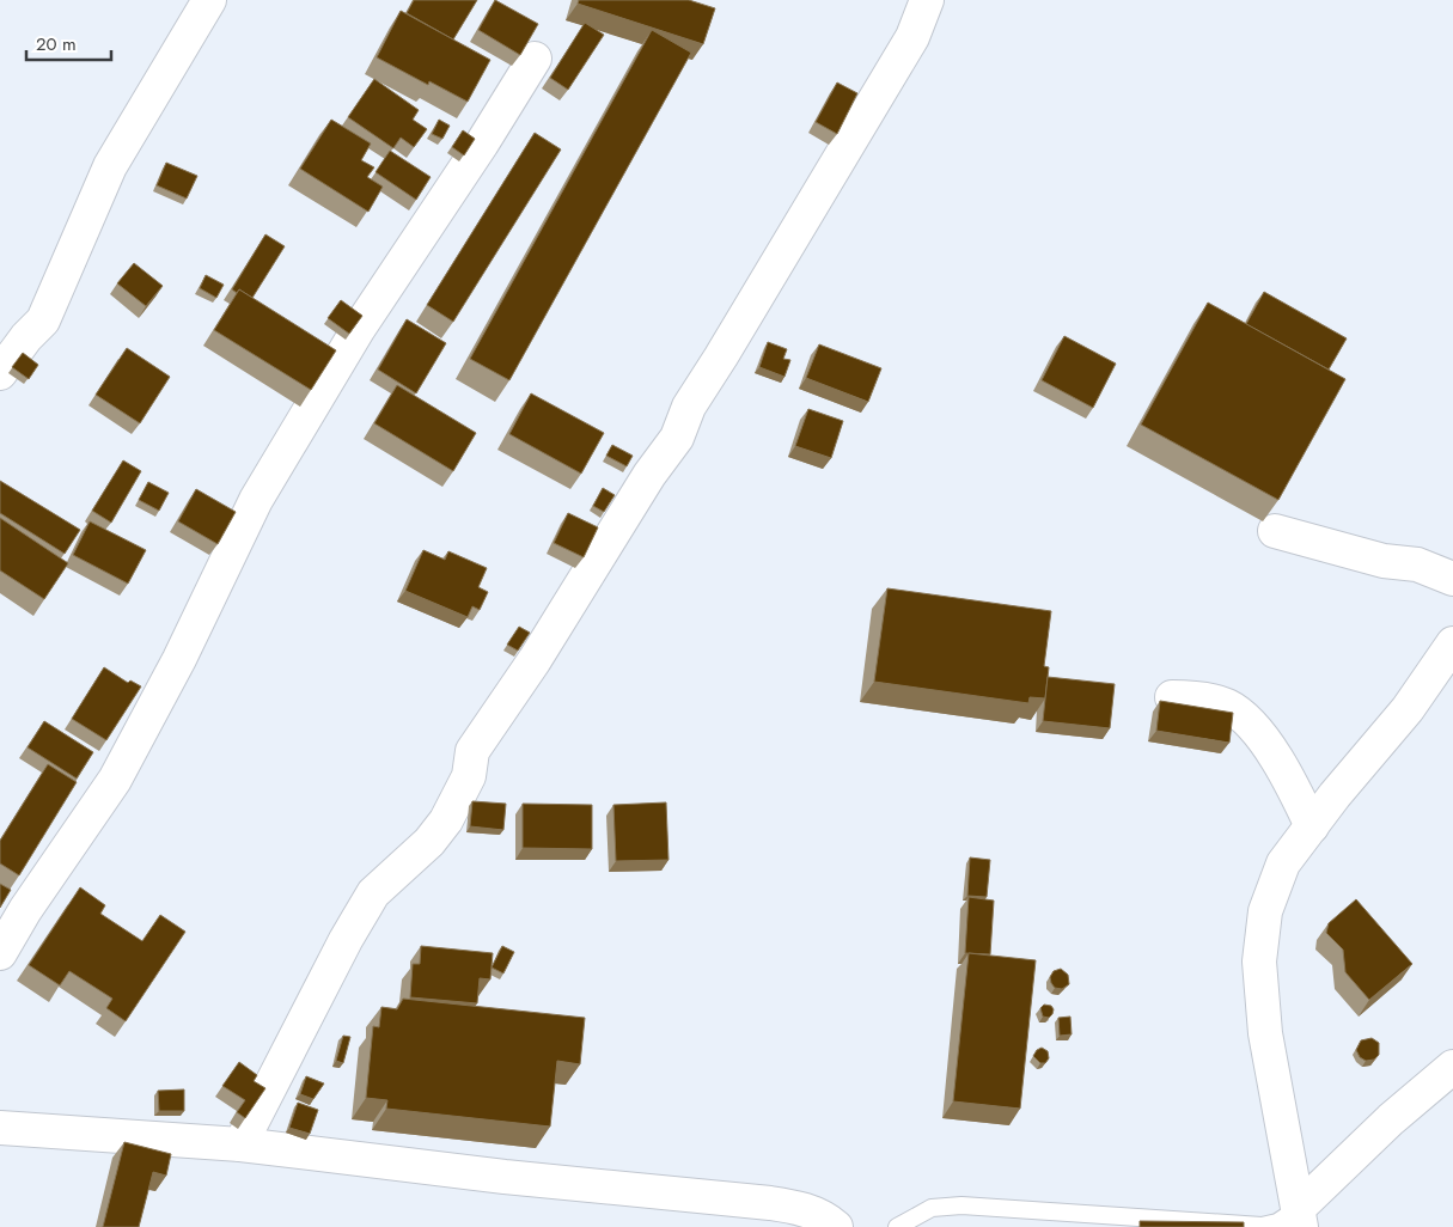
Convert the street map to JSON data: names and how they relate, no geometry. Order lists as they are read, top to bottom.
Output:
{
  "scale_bar": "20 m"
}
